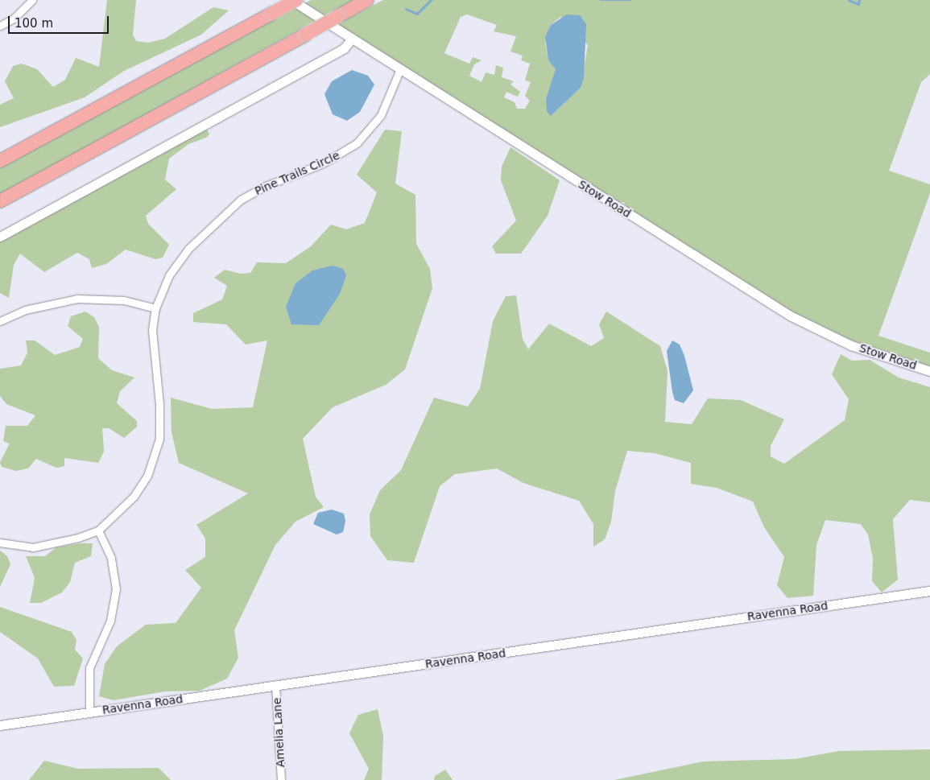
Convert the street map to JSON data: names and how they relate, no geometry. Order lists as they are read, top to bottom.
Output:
{
  "streets": {
    "street": [
      "Pine Trails Circle",
      "Stow Road",
      "Ravenna Road",
      "Amelia Lane"
    ]
  },
  "crossings": [
    ["Pine Trails Circle", "Stow Road"],
    ["Ravenna Road", "Amelia Lane"]
  ],
  "scale_bar": "100 m"
}
